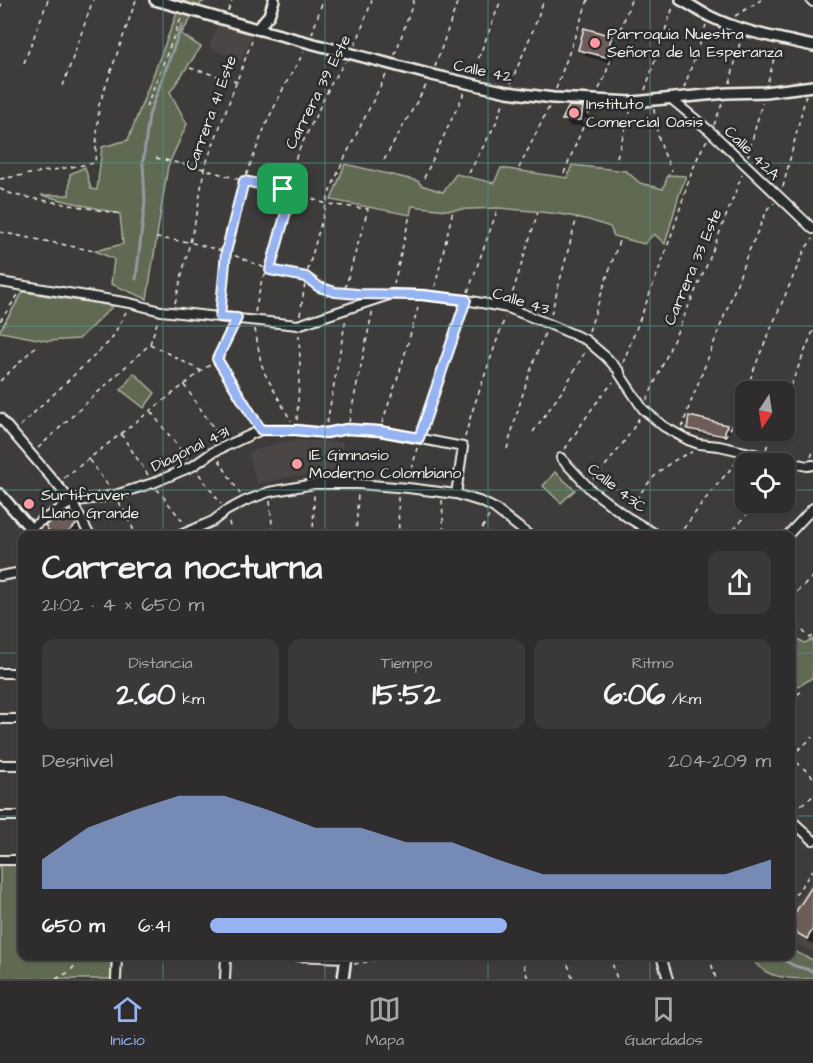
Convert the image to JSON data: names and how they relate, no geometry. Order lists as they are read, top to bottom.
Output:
{
  "streets": {
    "street": [
      "Calle 42",
      "Calle 42A",
      "Calle 43",
      "Diagonal 43I",
      "Calle 43C"
    ],
    "path": ["Carrera 39 Este", "Carrera 41 Este", "Carrera 33 Este"]
  },
  "crossings": [
    ["Calle 42", "Carrera 39 Este"],
    ["Calle 42", "Carrera 41 Este"],
    ["Calle 42", "Calle 42A"],
    ["Calle 42", "Carrera 33 Este"],
    ["Carrera 39 Este", "Calle 43"],
    ["Carrera 39 Este", "Diagonal 43I"],
    ["Carrera 41 Este", "Calle 43"],
    ["Calle 42A", "Carrera 33 Este"],
    ["Carrera 33 Este", "Calle 43"],
    ["Carrera 33 Este", "Calle 43C"]
  ],
  "places": [
    "Parroquia Nuestra Señora de la Esperanza",
    "Instituto Comercial Oasis",
    "IE Gimnasio Moderno Colombiano",
    "Surtifruver Llano Grande"
  ],
  "north": "bottom",
  "page": {
    "heading": ["Carrera nocturna", "21:02 · 4 × 650 m"],
    "stats": [
      ["Distancia", "2.60 km"],
      ["Tiempo", "15:52"],
      ["Ritmo", "6:06 /km"]
    ],
    "chart": ["Desnivel", "204–209 m"],
    "list": [
      {
        "name": "650 m",
        "note": "6:41"
      }
    ],
    "tabs": ["Inicio", "Mapa", "Guardados"]
  }
}
